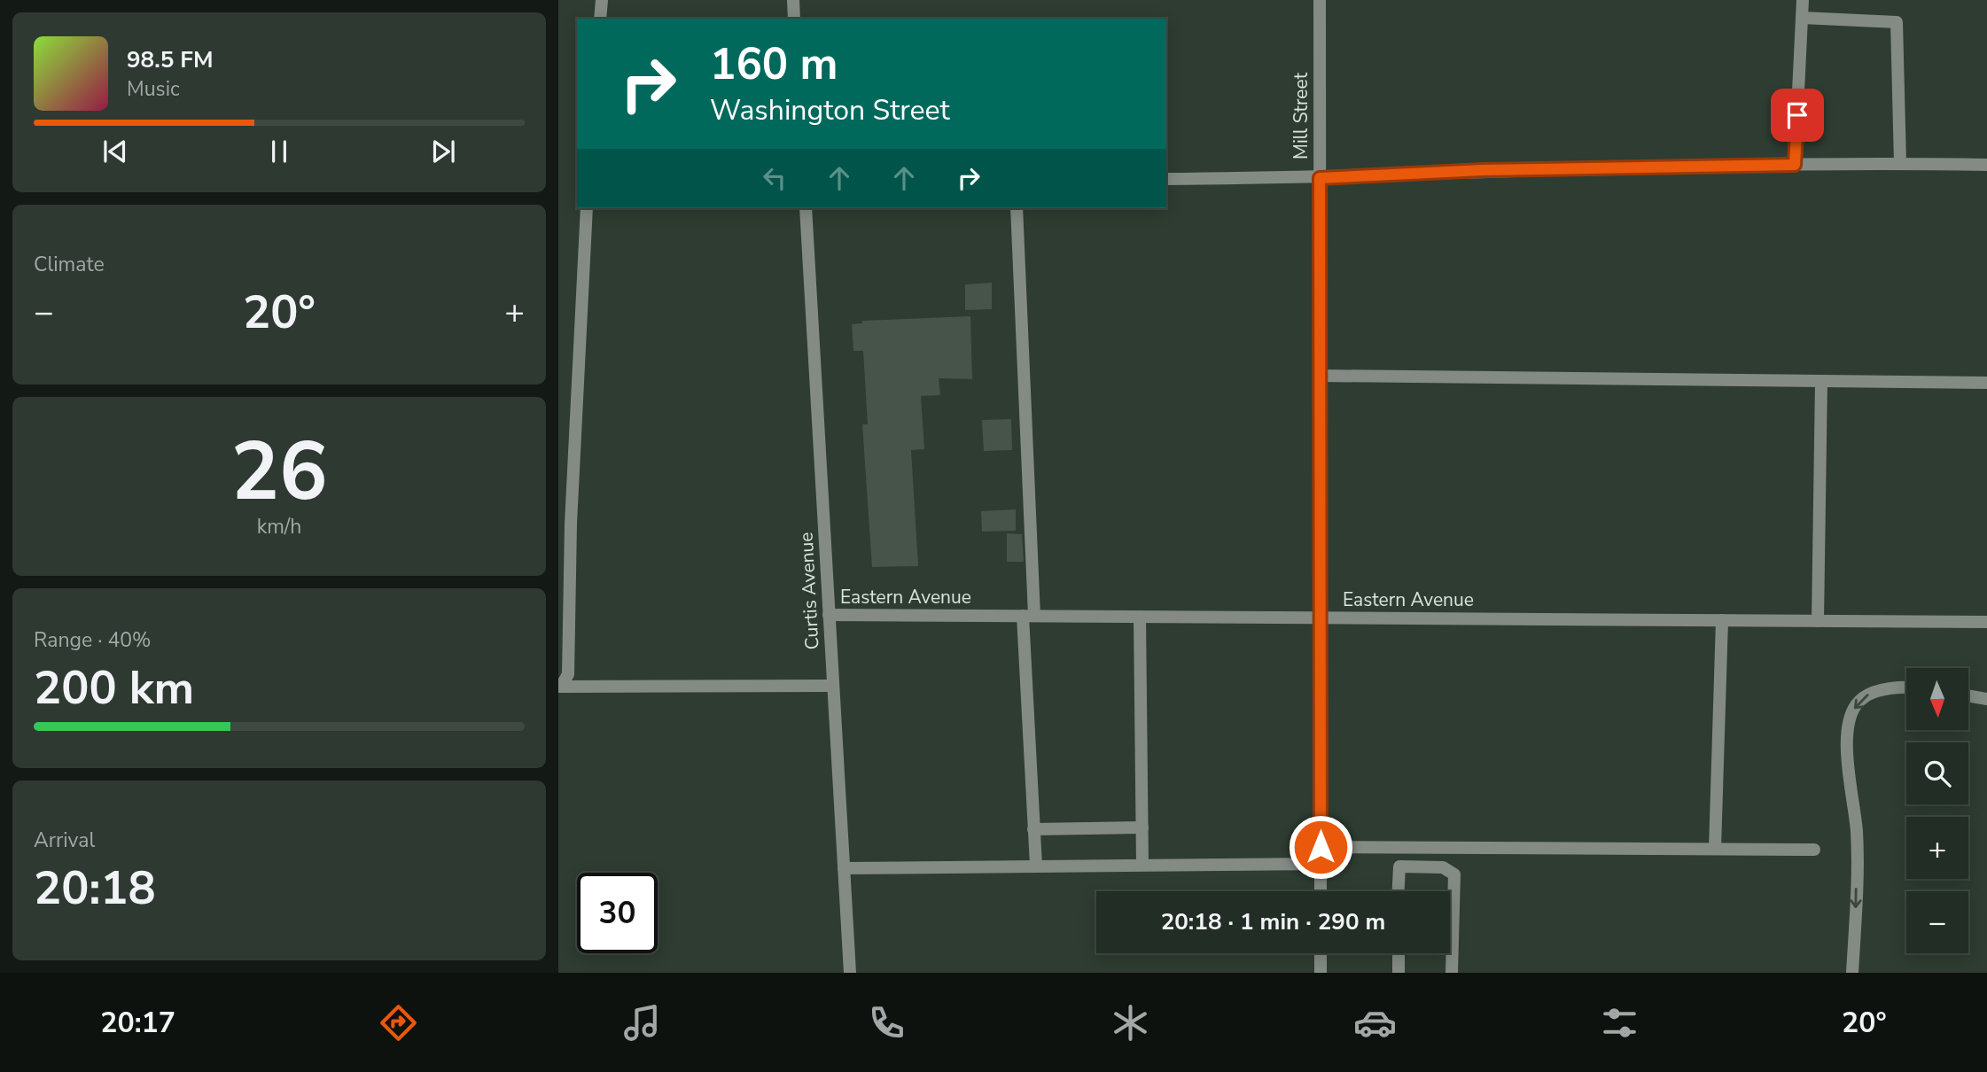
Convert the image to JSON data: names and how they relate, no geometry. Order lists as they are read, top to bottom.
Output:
{
  "streets": {
    "street": ["Mill Street", "Curtis Avenue", "Eastern Avenue"]
  },
  "crossings": [
    ["Mill Street", "Eastern Avenue"],
    ["Curtis Avenue", "Eastern Avenue"]
  ],
  "north": "bottom",
  "page": {
    "turn": ["160 m", "Washington Street"],
    "song": ["98.5 FM", "Music"],
    "tile": [
      "Climate",
      ["26", "km/h"],
      ["Range · 40%", "200 km"],
      ["Arrival", "20:18"]
    ],
    "heat": ["−", "20°", "+"],
    "map_buttons": ["+", "−"],
    "limit": "30",
    "trip": "20:18 · 1 min · 290 m",
    "tabs": ["20:17", "20°"]
  }
}
